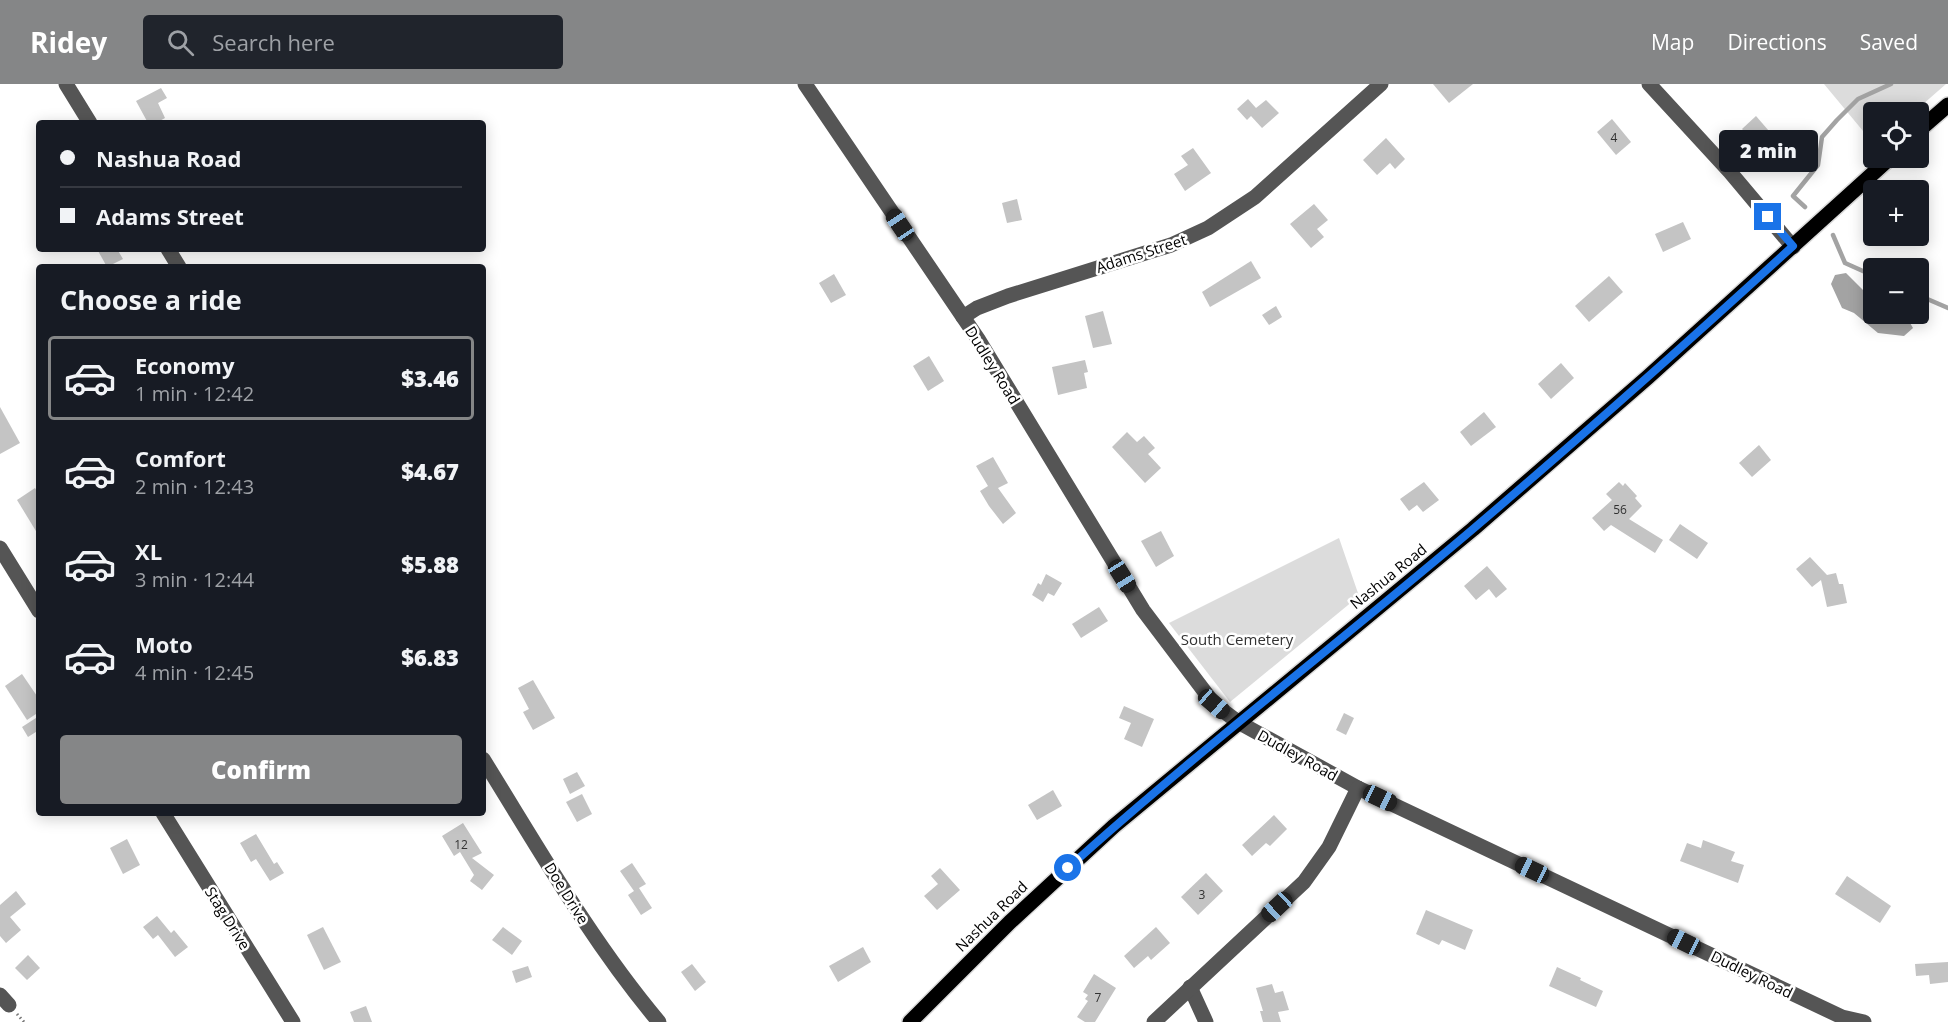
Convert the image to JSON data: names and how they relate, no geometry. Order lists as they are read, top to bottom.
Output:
{
  "streets": {
    "main road": ["Nashua Road"],
    "street": [
      "Adams Street",
      "Dudley Road",
      "Doe Drive",
      "Stag Drive"
    ]
  },
  "crossings": [
    ["Adams Street", "Dudley Road"],
    ["Dudley Road", "Nashua Road"]
  ],
  "parks": ["South Cemetery"],
  "house_numbers": [
    "4",
    "56",
    "12",
    "3",
    "7"
  ],
  "page": {
    "header": "Ridey",
    "search": "Search here",
    "nav": ["Map", "Directions", "Saved"],
    "map_buttons": ["+", "−"],
    "banner": ["Nashua Road", "Adams Street"],
    "bubble": "2 min",
    "heading": "Choose a ride",
    "list": [
      {
        "name": "Economy",
        "note": "1 min · 12:42",
        "value": "$3.46"
      },
      {
        "name": "Comfort",
        "note": "2 min · 12:43",
        "value": "$4.67"
      },
      {
        "name": "XL",
        "note": "3 min · 12:44",
        "value": "$5.88"
      },
      {
        "name": "Moto",
        "note": "4 min · 12:45",
        "value": "$6.83"
      }
    ],
    "buttons": "Confirm"
  }
}
